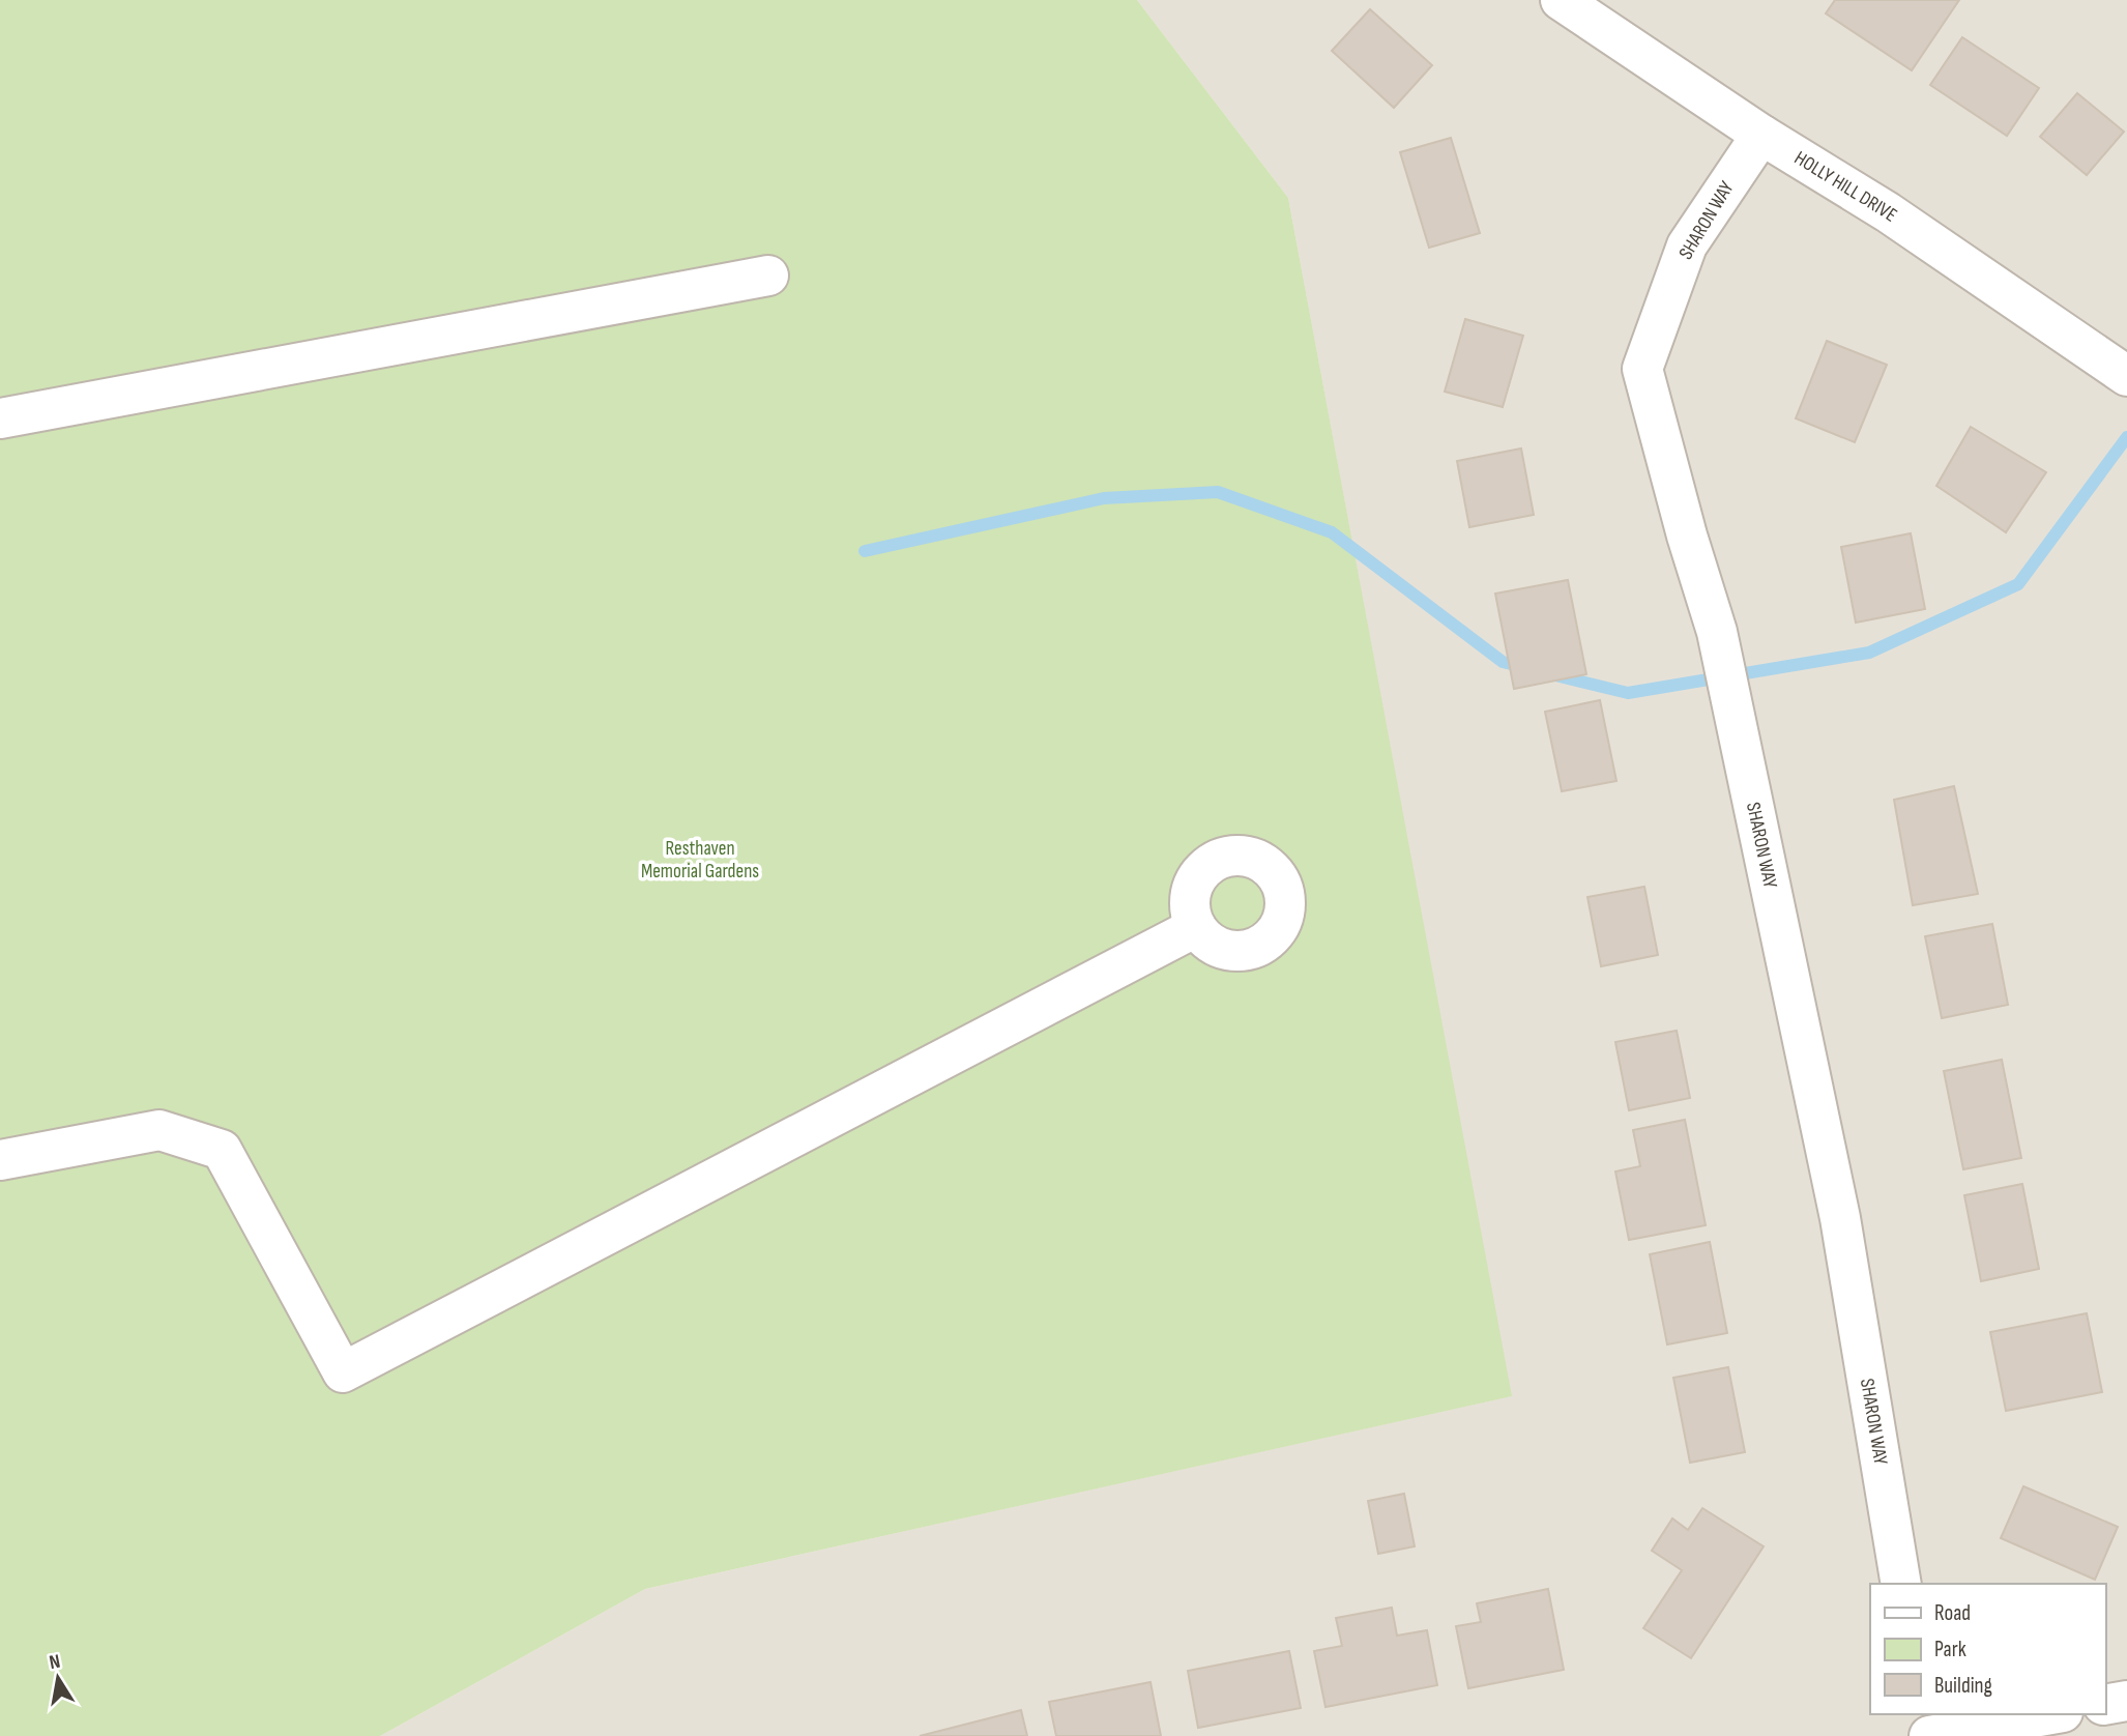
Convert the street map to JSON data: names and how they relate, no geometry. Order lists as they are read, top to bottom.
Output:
{
  "streets": {
    "street": ["HOLLY HILL DRIVE", "SHARON WAY"]
  },
  "crossings": [
    ["HOLLY HILL DRIVE", "SHARON WAY"]
  ],
  "parks": ["Resthaven Memorial Gardens"],
  "legend": ["Road", "Park", "Building"],
  "north": "top"
}
